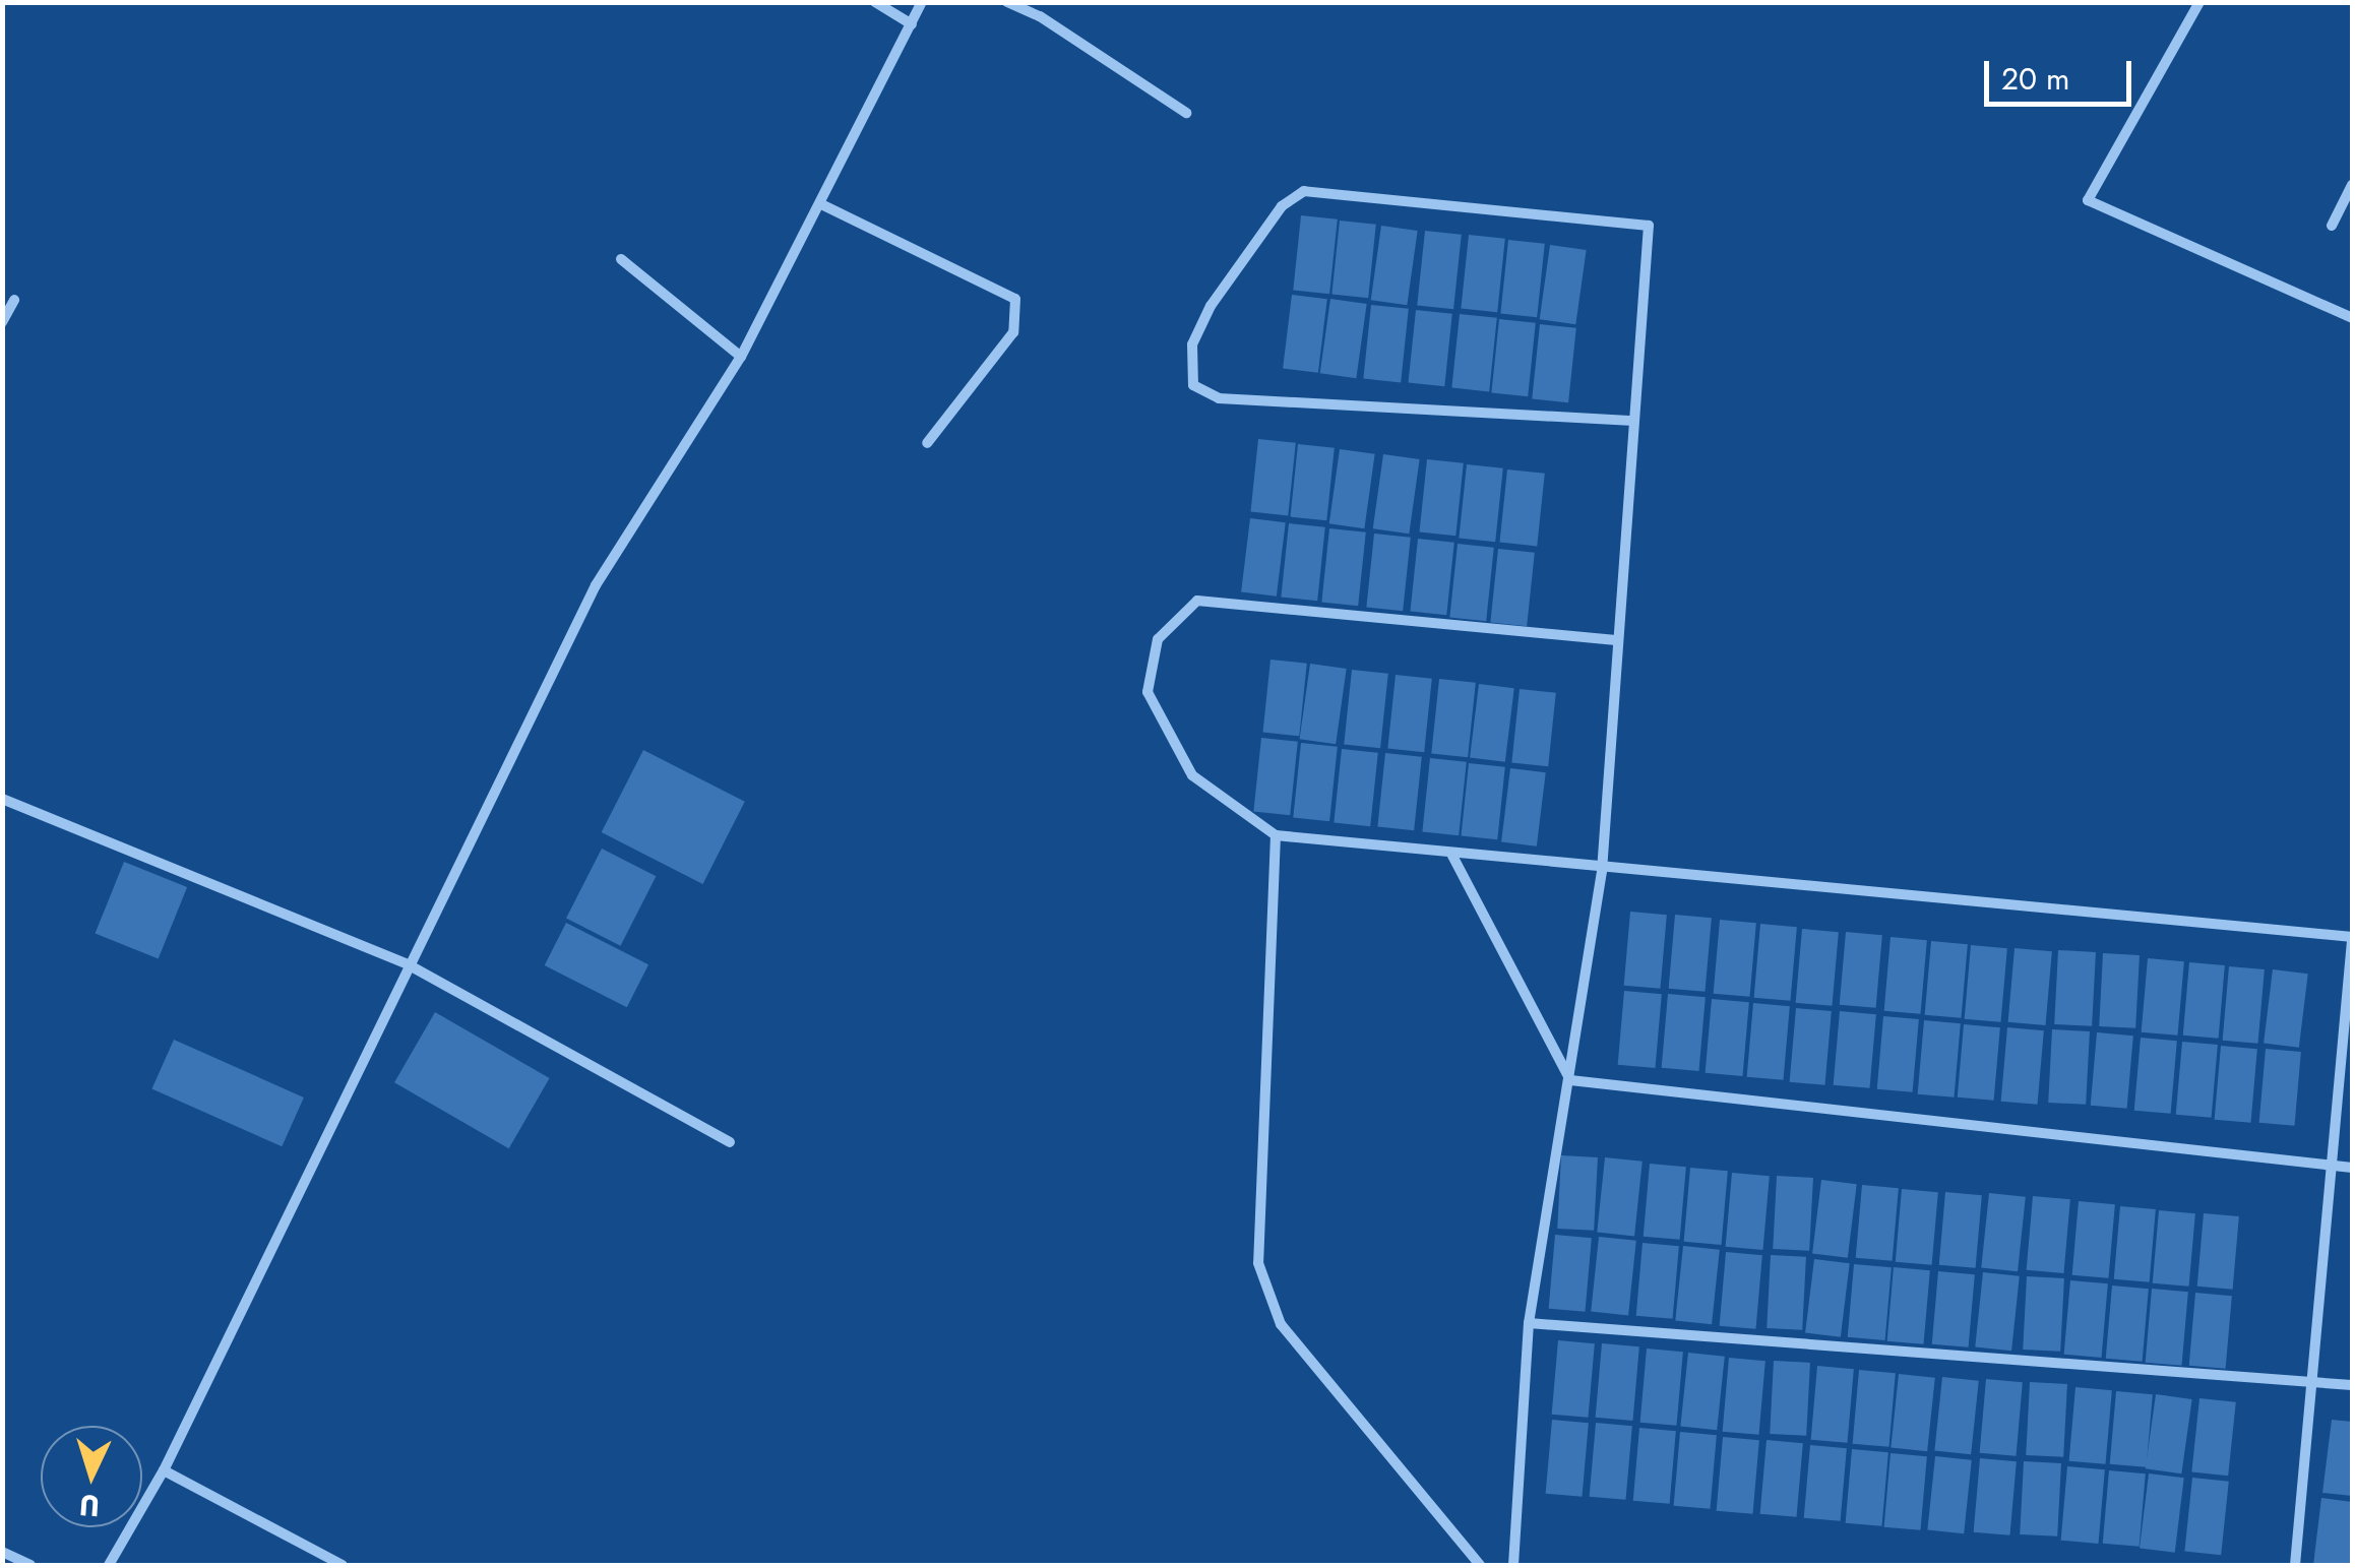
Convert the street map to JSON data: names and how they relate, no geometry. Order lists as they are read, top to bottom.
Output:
{
  "scale_bar": "20 m",
  "north": "bottom"
}
